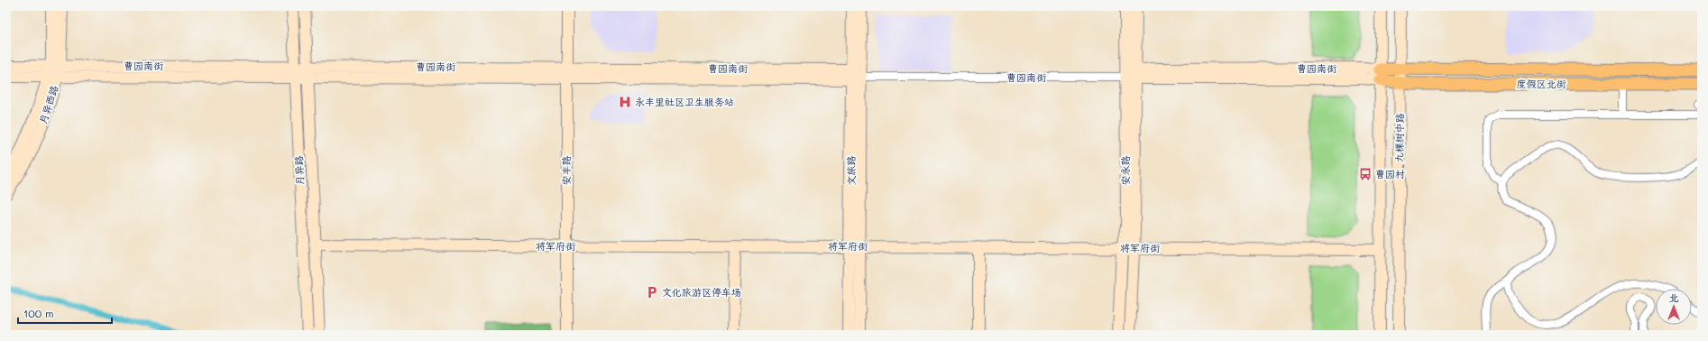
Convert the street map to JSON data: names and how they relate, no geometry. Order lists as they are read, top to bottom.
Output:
{
  "streets": {
    "main road": [
      "曹园南街",
      "度假区北街",
      "月异西路",
      "九棵树中路",
      "月异路",
      "安丰路",
      "文旅路",
      "安永路",
      "将军府街"
    ]
  },
  "crossings": [
    ["曹园南街", "度假区北街"],
    ["曹园南街", "月异西路"],
    ["曹园南街", "九棵树中路"],
    ["曹园南街", "月异路"],
    ["曹园南街", "安丰路"],
    ["曹园南街", "文旅路"],
    ["曹园南街", "安永路"],
    ["度假区北街", "九棵树中路"],
    ["九棵树中路", "将军府街"],
    ["月异路", "将军府街"],
    ["安丰路", "将军府街"],
    ["文旅路", "将军府街"],
    ["安永路", "将军府街"]
  ],
  "places": {
    "hospital": ["永丰里社区卫生服务站"],
    "bus stop": ["曹园村"],
    "parking": ["文化旅游区停车场"]
  },
  "scale_bar": "100 m",
  "north": "top"
}
